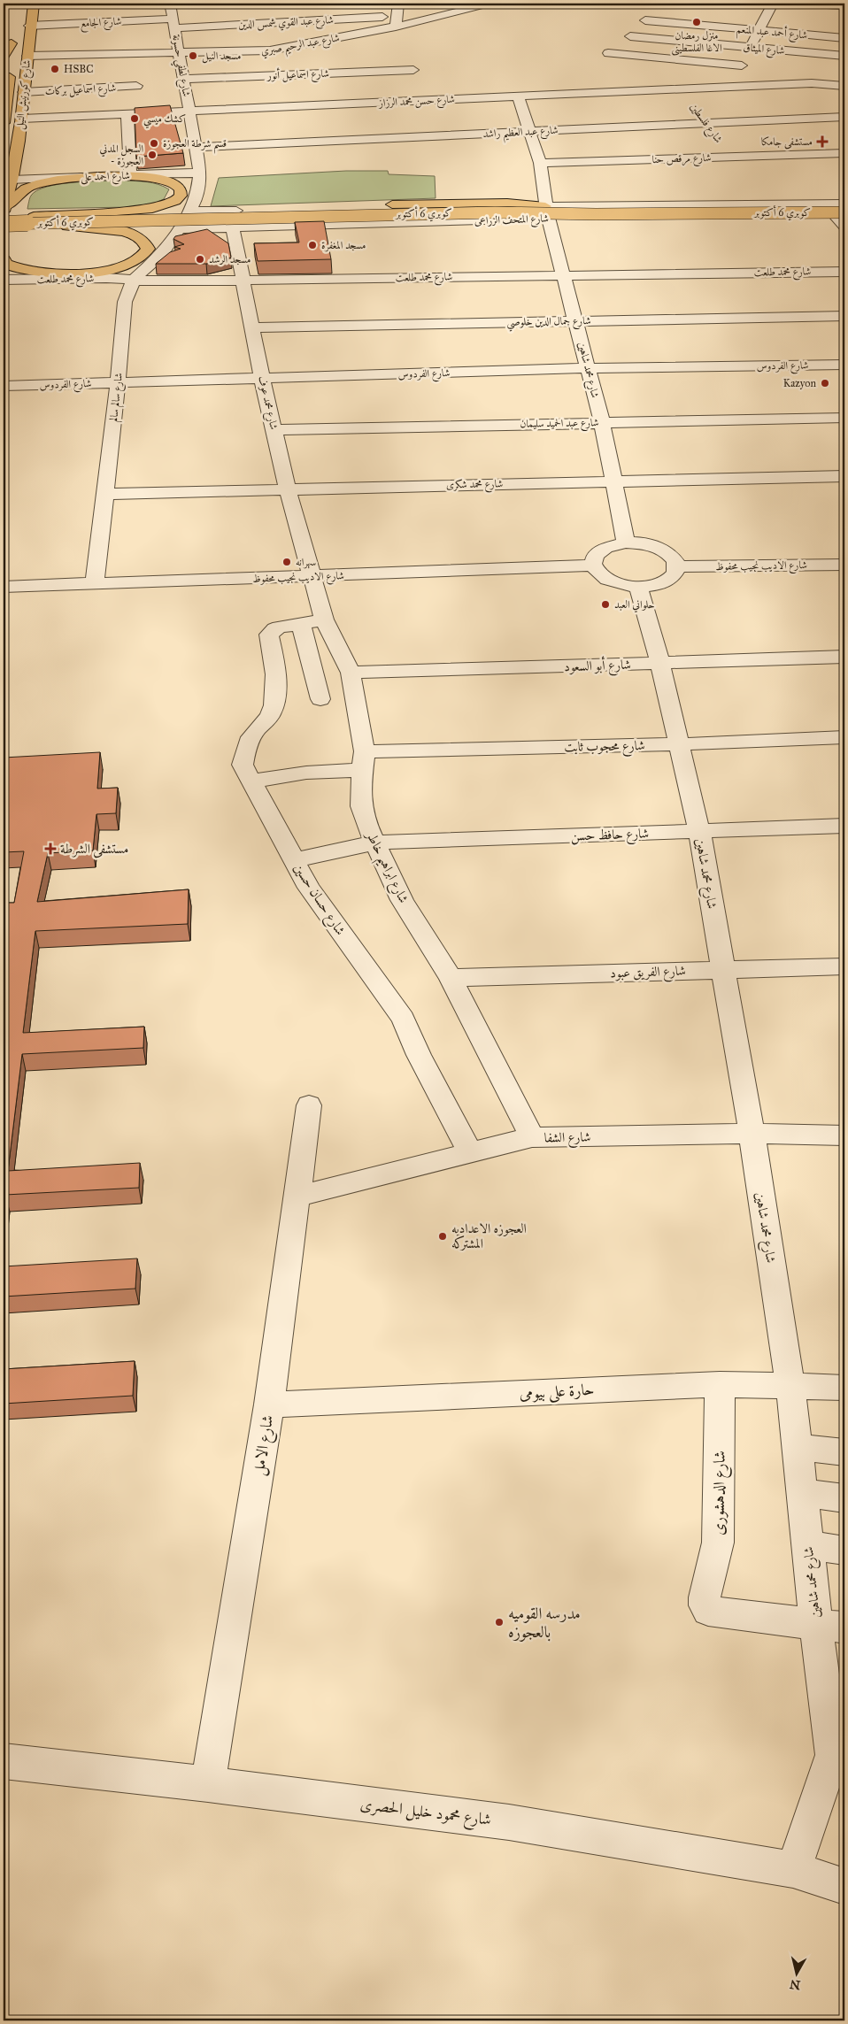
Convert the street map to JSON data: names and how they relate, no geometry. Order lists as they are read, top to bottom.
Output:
{
  "streets": {
    "main road": ["شارع كورنيش النيل", "كوبري 6 أكتوبر"],
    "street": [
      "شارع الجامع",
      "شارع عبد القوي شمس الدين",
      "شارع أحمد عبد المنعم",
      "شارع عبد الرحيم صبري",
      "شارع الميثاق",
      "شارع لطفي حسونة",
      "شارع اسماعيل أنور",
      "شارع اسماعيل بركات",
      "شارع حسن محمد الرزاز",
      "شارع فلسطين",
      "شارع عبد العظيم راشد",
      "شارع مرقص حنا",
      "شارع احمد على",
      "شارع المتحف الزراعى",
      "شارع محمد طلعت",
      "شارع جمال الدين خلوصي",
      "شارع الفردوس",
      "شارع محمد شاهين",
      "شارع سالم سالم",
      "شارع محمد عوف",
      "شارع عبد الحميد سليمان",
      "شارع محمد شكرى",
      "شارع الاديب نجيب محفوظ",
      "شارع أبو السعود",
      "شارع محجوب ثابت",
      "شارع حافظ حسن",
      "شارع ابراهيم خاطر",
      "شارع حسان حسين",
      "شارع الفريق عبود",
      "شارع الشفا",
      "حارة على بيومى",
      "شارع الامل",
      "شارع الدهشورى",
      "شارع محمود خليل الحصرى"
    ]
  },
  "crossings": [
    ["شارع الجامع", "شارع عبد القوي شمس الدين"],
    ["شارع الجامع", "شارع لطفي حسونة"],
    ["شارع الجامع", "شارع كورنيش النيل"],
    ["شارع عبد القوي شمس الدين", "شارع عبد الرحيم صبري"],
    ["شارع عبد القوي شمس الدين", "شارع لطفي حسونة"],
    ["شارع عبد الرحيم صبري", "شارع لطفي حسونة"],
    ["شارع عبد الرحيم صبري", "شارع كورنيش النيل"],
    ["شارع لطفي حسونة", "شارع اسماعيل أنور"],
    ["شارع لطفي حسونة", "شارع حسن محمد الرزاز"],
    ["شارع لطفي حسونة", "شارع عبد العظيم راشد"],
    ["شارع لطفي حسونة", "شارع احمد على"],
    ["شارع لطفي حسونة", "شارع المتحف الزراعى"],
    ["شارع لطفي حسونة", "شارع سالم سالم"],
    ["شارع اسماعيل بركات", "شارع كورنيش النيل"],
    ["شارع كورنيش النيل", "شارع حسن محمد الرزاز"],
    ["شارع كورنيش النيل", "شارع احمد على"],
    ["شارع كورنيش النيل", "كوبري 6 أكتوبر"],
    ["شارع حسن محمد الرزاز", "شارع فلسطين"],
    ["شارع حسن محمد الرزاز", "شارع محمد شاهين"],
    ["شارع فلسطين", "شارع عبد العظيم راشد"],
    ["شارع فلسطين", "شارع مرقص حنا"],
    ["شارع عبد العظيم راشد", "شارع محمد شاهين"],
    ["شارع مرقص حنا", "شارع محمد شاهين"],
    ["كوبري 6 أكتوبر", "شارع المتحف الزراعى"],
    ["شارع المتحف الزراعى", "شارع محمد شاهين"],
    ["شارع المتحف الزراعى", "شارع سالم سالم"],
    ["شارع المتحف الزراعى", "شارع محمد عوف"],
    ["شارع محمد طلعت", "شارع محمد شاهين"],
    ["شارع محمد طلعت", "شارع سالم سالم"],
    ["شارع محمد طلعت", "شارع محمد عوف"],
    ["شارع جمال الدين خلوصي", "شارع محمد شاهين"],
    ["شارع جمال الدين خلوصي", "شارع محمد عوف"],
    ["شارع الفردوس", "شارع محمد شاهين"],
    ["شارع الفردوس", "شارع سالم سالم"],
    ["شارع الفردوس", "شارع محمد عوف"],
    ["شارع محمد شاهين", "شارع عبد الحميد سليمان"],
    ["شارع محمد شاهين", "شارع محمد شكرى"],
    ["شارع محمد شاهين", "شارع أبو السعود"],
    ["شارع محمد شاهين", "شارع محجوب ثابت"],
    ["شارع محمد شاهين", "شارع حافظ حسن"],
    ["شارع محمد شاهين", "شارع الفريق عبود"],
    ["شارع محمد شاهين", "شارع الشفا"],
    ["شارع محمد شاهين", "حارة على بيومى"],
    ["شارع محمد شاهين", "شارع الدهشورى"],
    ["شارع محمد شاهين", "شارع محمود خليل الحصرى"],
    ["شارع سالم سالم", "شارع محمد شكرى"],
    ["شارع سالم سالم", "شارع الاديب نجيب محفوظ"],
    ["شارع محمد عوف", "شارع عبد الحميد سليمان"],
    ["شارع محمد عوف", "شارع محمد شكرى"],
    ["شارع محمد عوف", "شارع الاديب نجيب محفوظ"],
    ["شارع محمد عوف", "شارع ابراهيم خاطر"],
    ["شارع الاديب نجيب محفوظ", "شارع ابراهيم خاطر"],
    ["شارع أبو السعود", "شارع ابراهيم خاطر"],
    ["شارع أبو السعود", "شارع حسان حسين"],
    ["شارع محجوب ثابت", "شارع ابراهيم خاطر"],
    ["شارع محجوب ثابت", "شارع حسان حسين"],
    ["شارع حافظ حسن", "شارع ابراهيم خاطر"],
    ["شارع حافظ حسن", "شارع حسان حسين"],
    ["شارع ابراهيم خاطر", "شارع الفريق عبود"],
    ["شارع ابراهيم خاطر", "شارع الشفا"],
    ["شارع حسان حسين", "شارع الشفا"],
    ["شارع الشفا", "شارع الامل"],
    ["حارة على بيومى", "شارع الامل"],
    ["حارة على بيومى", "شارع الدهشورى"],
    ["شارع الامل", "شارع محمود خليل الحصرى"]
  ],
  "places": {
    "other": [
      "منزل رمضان الاغا الفلسطينى",
      "مسجد النيل",
      "HSBC",
      "كشك ميسي",
      "قسم شرطة العجوزة",
      "السجل المدني - العجوزة",
      "مسجد المغفرة",
      "مسجد الرشد",
      "Kazyon",
      "سهرانه",
      "حلواني العبد",
      "العجوزه الاعداديه المشتركه",
      "مدرسه القوميه بالعجوزه"
    ],
    "health": ["مستشفى جامكا", "مستشفى الشرطة"]
  },
  "north": "bottom"
}
